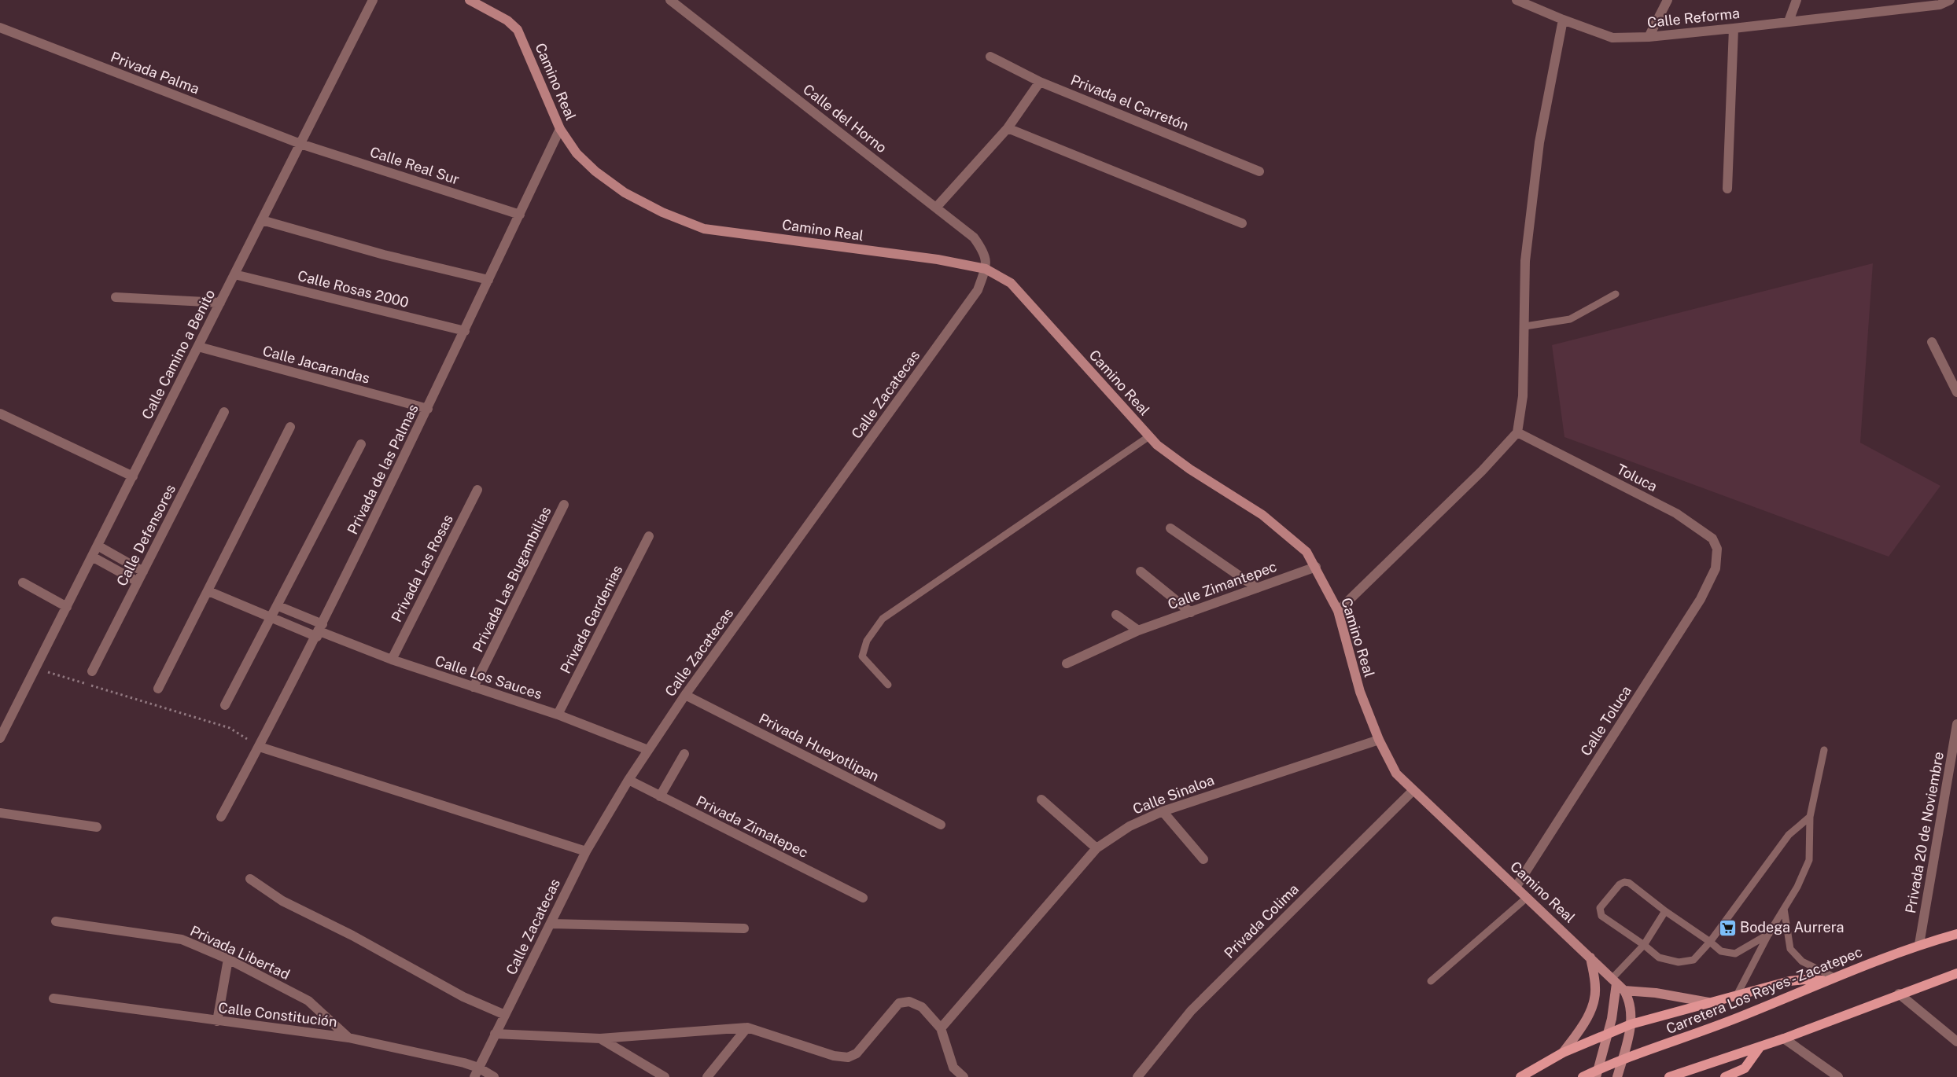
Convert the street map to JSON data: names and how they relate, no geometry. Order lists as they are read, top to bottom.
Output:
{
  "streets": {
    "main road": ["Camino Real", "Carretera Los Reyes - Zacatepec"],
    "street": [
      "Calle Reforma",
      "Privada Palma",
      "Privada el Carretón",
      "Calle del Horno",
      "Calle Real Sur",
      "Calle Rosas 2000",
      "Calle Camino a Benito",
      "Calle Jacarandas",
      "Calle Zacatecas",
      "Privada de las Palmas",
      "Toluca",
      "Calle Defensores",
      "Privada Las Rosas",
      "Privada Las Bugambilias",
      "Calle Zimantepec",
      "Privada Gardenias",
      "Calle Los Sauces",
      "Calle Toluca",
      "Privada Hueyotlipan",
      "Calle Sinaloa",
      "Privada Zimatepec",
      "Privada 20 de Noviembre",
      "Privada Colima",
      "Privada Libertad",
      "Calle Constitución"
    ]
  },
  "crossings": [
    ["Privada Palma", "Calle Real Sur"],
    ["Privada Palma", "Calle Camino a Benito"],
    ["Camino Real", "Calle del Horno"],
    ["Camino Real", "Calle Zacatecas"],
    ["Camino Real", "Privada de las Palmas"],
    ["Camino Real", "Calle Zimantepec"],
    ["Camino Real", "Calle Toluca"],
    ["Camino Real", "Calle Sinaloa"],
    ["Camino Real", "Privada Colima"],
    ["Camino Real", "Carretera Los Reyes - Zacatepec"],
    ["Calle del Horno", "Calle Zacatecas"],
    ["Calle Real Sur", "Calle Camino a Benito"],
    ["Calle Real Sur", "Privada de las Palmas"],
    ["Calle Rosas 2000", "Calle Camino a Benito"],
    ["Calle Rosas 2000", "Privada de las Palmas"],
    ["Calle Camino a Benito", "Calle Jacarandas"],
    ["Calle Jacarandas", "Privada de las Palmas"],
    ["Calle Zacatecas", "Calle Los Sauces"],
    ["Calle Zacatecas", "Privada Hueyotlipan"],
    ["Calle Zacatecas", "Privada Zimatepec"],
    ["Calle Zacatecas", "Calle Constitución"],
    ["Privada de las Palmas", "Calle Los Sauces"],
    ["Toluca", "Calle Toluca"],
    ["Privada Las Rosas", "Calle Los Sauces"],
    ["Privada Las Bugambilias", "Calle Los Sauces"],
    ["Privada Gardenias", "Calle Los Sauces"],
    ["Privada 20 de Noviembre", "Carretera Los Reyes - Zacatepec"],
    ["Privada Libertad", "Calle Constitución"]
  ],
  "places": {
    "supermarket": ["Bodega Aurrera"]
  }
}
